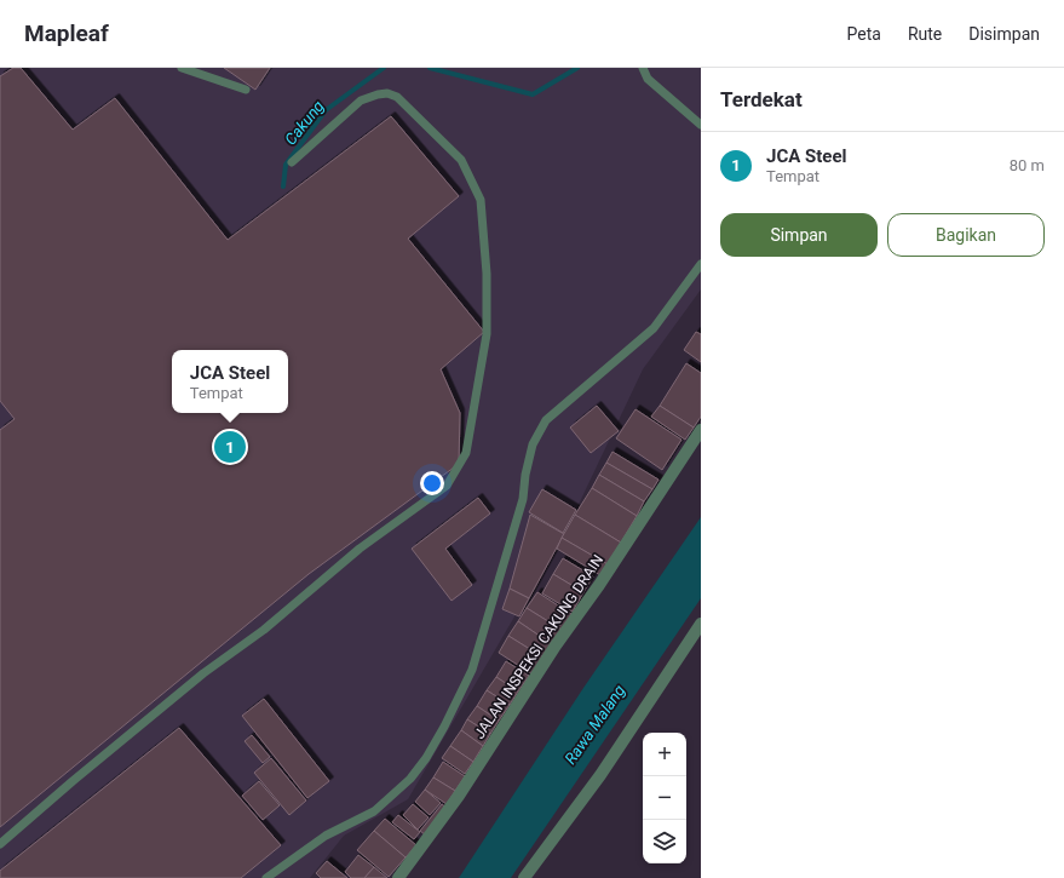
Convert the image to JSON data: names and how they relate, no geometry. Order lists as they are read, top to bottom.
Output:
{
  "streets": {
    "street": ["JALAN INSPEKSI CAKUNG DRAIN"]
  },
  "water": ["Cakung", "Rawa Malang"],
  "page": {
    "header": "Mapleaf",
    "nav": ["Peta", "Rute", "Disimpan"],
    "heading": "Terdekat",
    "list": [
      {
        "mark": "1",
        "name": "JCA Steel",
        "note": "Tempat",
        "value": "80 m"
      }
    ],
    "buttons": ["Simpan", "Bagikan"],
    "popup": ["JCA Steel", "Tempat"],
    "pins": "1",
    "map_buttons": ["+", "−"]
  }
}
